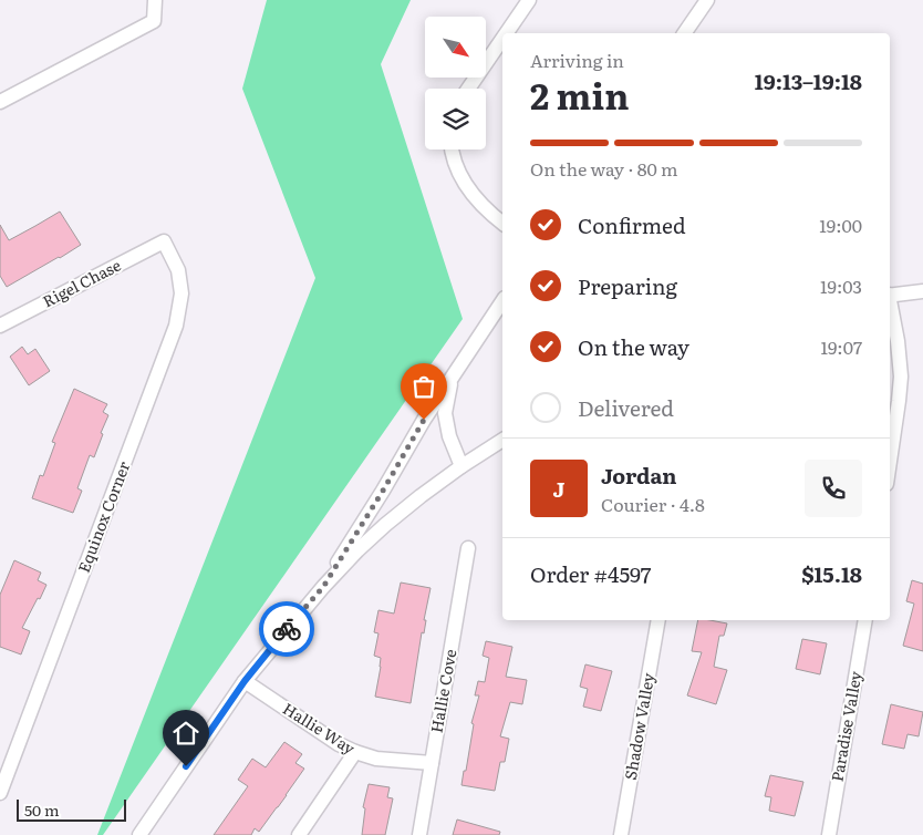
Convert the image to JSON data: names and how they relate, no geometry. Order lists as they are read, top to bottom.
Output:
{
  "streets": {
    "street": [
      "Rigel Chase",
      "Equinox Corner",
      "Hallie Cove",
      "Shadow Valley",
      "Paradise Valley",
      "Hallie Way"
    ]
  },
  "crossings": [
    ["Rigel Chase", "Equinox Corner"],
    ["Hallie Cove", "Hallie Way"]
  ],
  "scale_bar": "50 m",
  "north": "bottom right",
  "page": {
    "heading": ["2 min", "Arriving in", "19:13–19:18"],
    "panel": [
      "Jordan",
      "Courier · 4.8",
      "Order #4597",
      "$15.18"
    ],
    "bar": "On the way · 80 m",
    "list": [
      ["Confirmed", "19:00"],
      ["Preparing", "19:03"],
      ["On the way", "19:07"],
      "Delivered"
    ],
    "round": "J",
    "scale": "50 m"
  }
}
